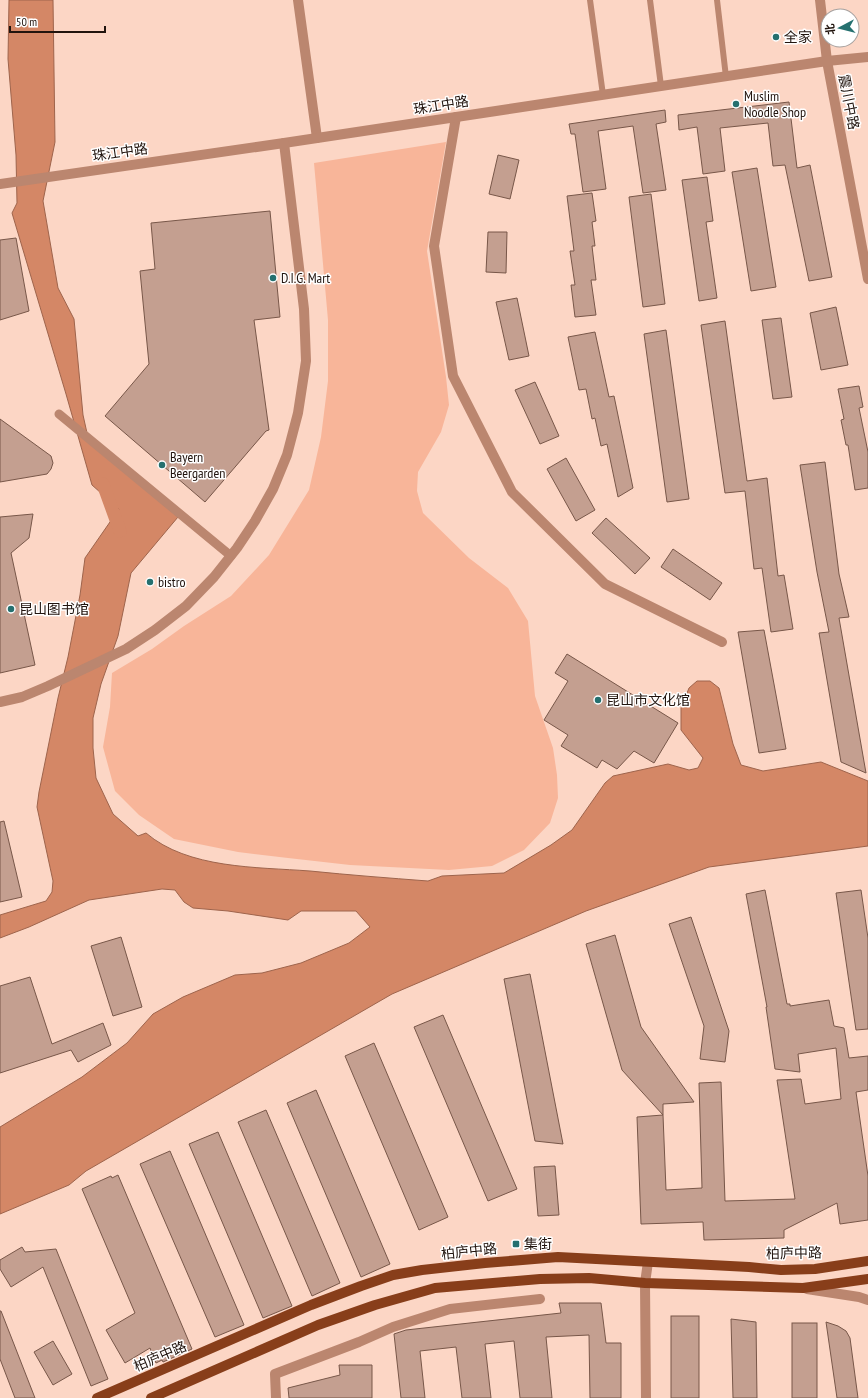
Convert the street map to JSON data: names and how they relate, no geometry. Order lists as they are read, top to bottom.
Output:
{
  "streets": {
    "main road": ["柏庐中路"],
    "street": ["震川中路", "珠江中路"]
  },
  "crossings": [
    ["震川中路", "珠江中路"]
  ],
  "places": {
    "other": [
      "全家",
      "Muslim Noodle Shop",
      "D.I.G. Mart",
      "Bayern Beergarden",
      "bistro",
      "昆山图书馆",
      "昆山市文化馆"
    ],
    "transit": ["集街"]
  },
  "scale_bar": "50 m",
  "north": "left"
}
